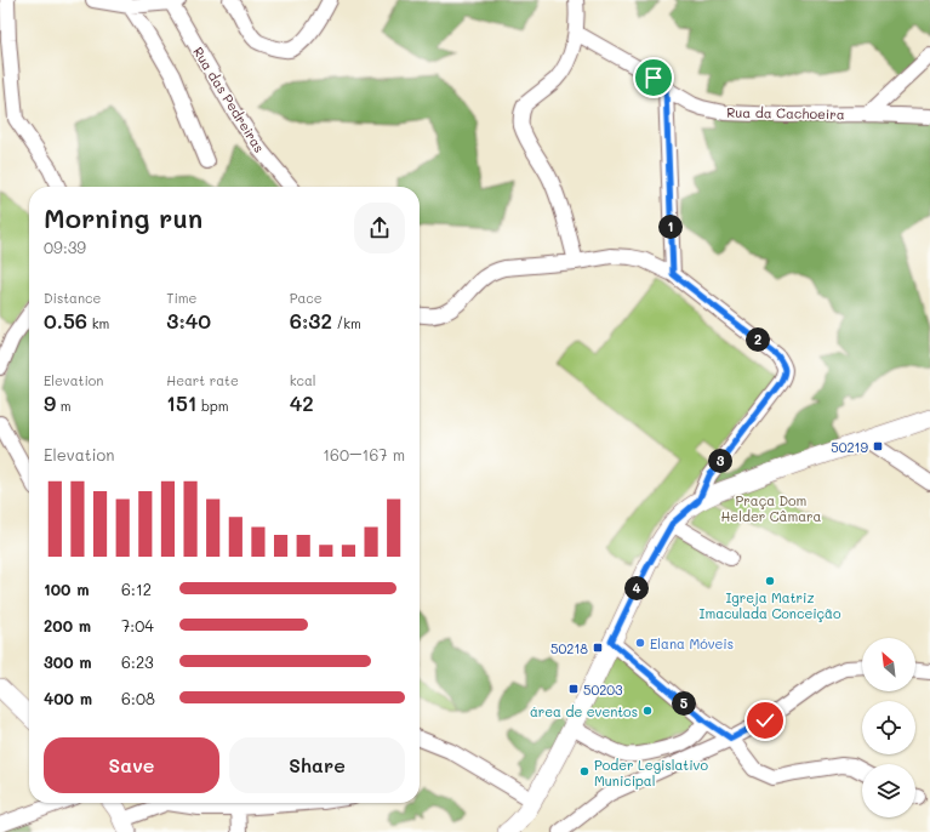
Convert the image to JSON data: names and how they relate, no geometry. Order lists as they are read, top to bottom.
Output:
{
  "streets": {
    "street": ["Rua das Pedreiras", "Rua da Cachoeira"]
  },
  "parks": ["Praça Dom Helder Câmara"],
  "places": {
    "transit": ["50219", "50218", "50203"],
    "other": [
      "Igreja Matriz Imaculada Conceição",
      "Elana Móveis",
      "área de eventos",
      "Poder Legislativo Municipal"
    ]
  },
  "north": "top left",
  "page": {
    "heading": ["Morning run", "09:39"],
    "pins": [
      "1",
      "2",
      "3",
      "4",
      "5"
    ],
    "stats": [
      ["Distance", "0.56 km"],
      ["Time", "3:40"],
      ["Pace", "6:32 /km"],
      ["Elevation", "9 m"],
      ["Heart rate", "151 bpm"],
      ["kcal", "42"]
    ],
    "chart": ["Elevation", "160–167 m"],
    "list": [
      {
        "name": "100 m",
        "note": "6:12"
      },
      {
        "name": "200 m",
        "note": "7:04"
      },
      {
        "name": "300 m",
        "note": "6:23"
      },
      {
        "name": "400 m",
        "note": "6:08"
      }
    ],
    "buttons": ["Save", "Share"]
  }
}
